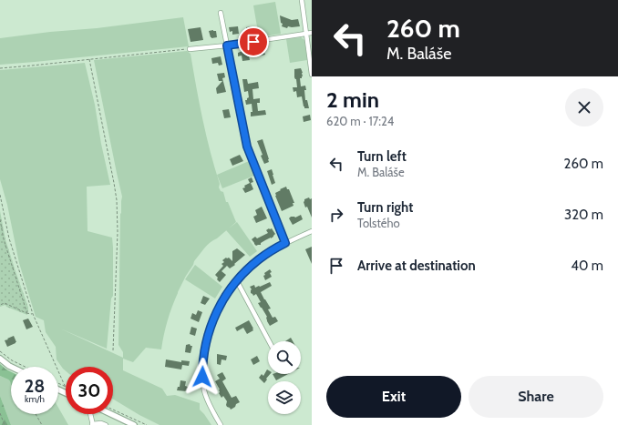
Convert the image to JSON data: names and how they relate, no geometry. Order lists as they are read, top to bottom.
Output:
{
  "page": {
    "turn": ["260 m", "M. Baláše"],
    "heading": ["2 min", "620 m · 17:24"],
    "list": [
      {
        "name": "Turn left",
        "note": "M. Baláše",
        "value": "260 m"
      },
      {
        "name": "Turn right",
        "note": "Tolstého",
        "value": "320 m"
      },
      {
        "name": "Arrive at destination",
        "value": "40 m"
      }
    ],
    "speed": "28 km/h",
    "limit": "30",
    "buttons": ["Exit", "Share"]
  }
}
